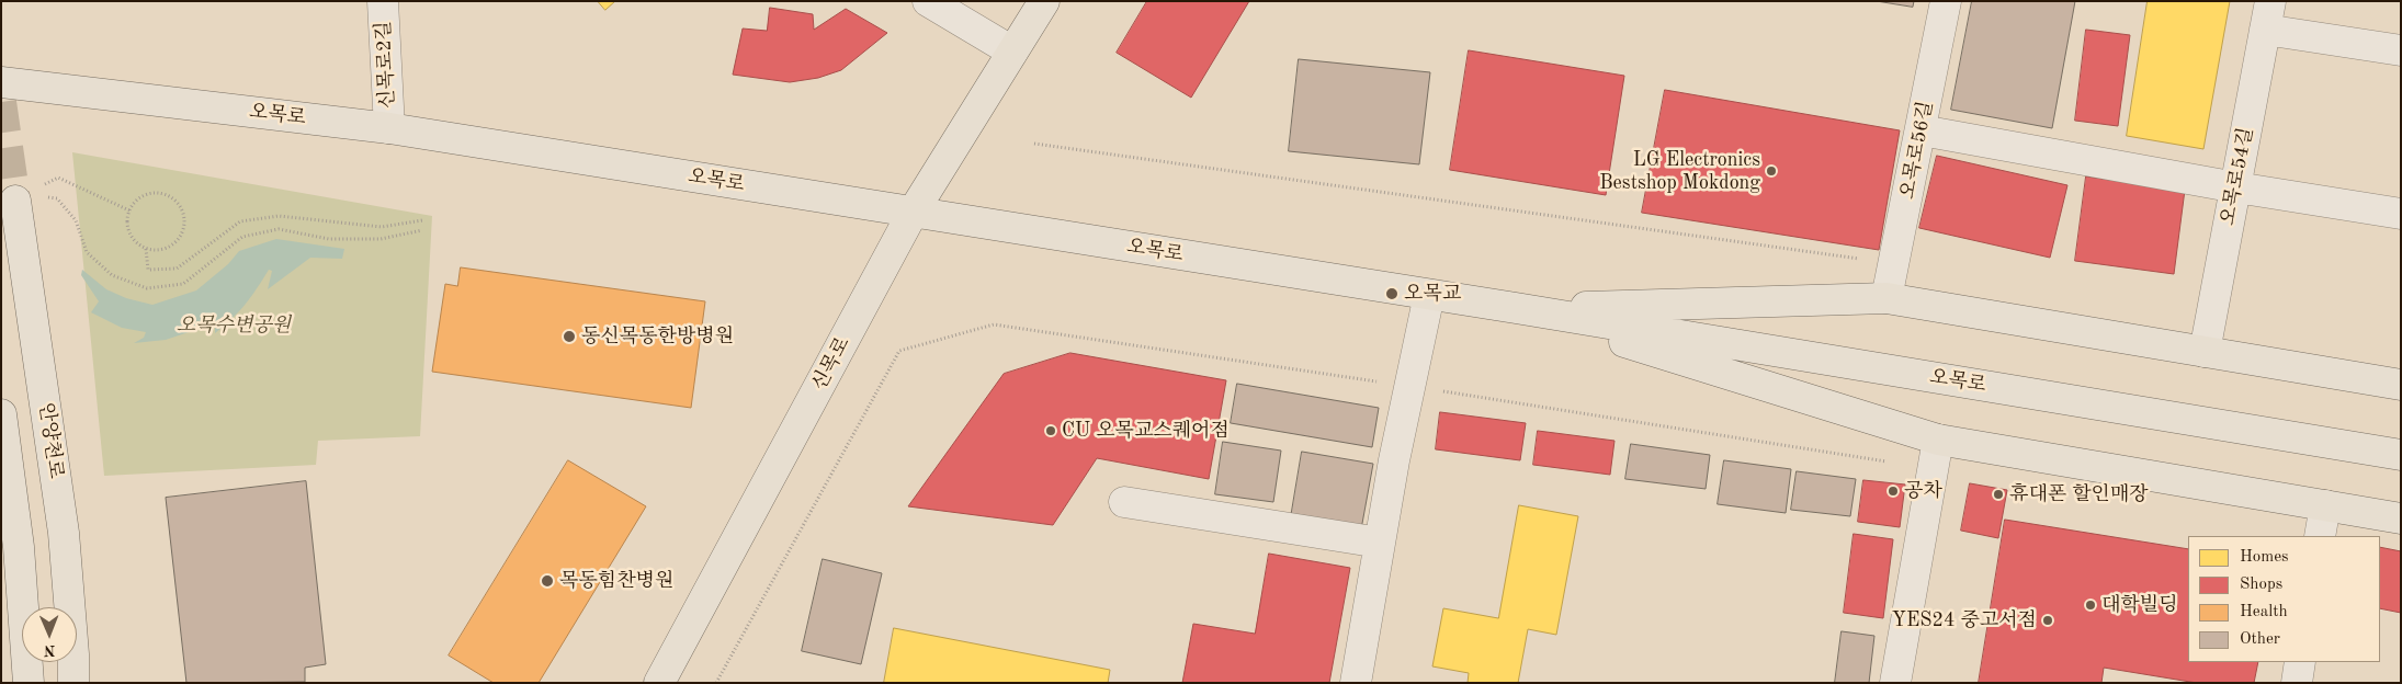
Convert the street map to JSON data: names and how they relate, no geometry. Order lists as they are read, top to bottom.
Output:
{
  "streets": {
    "main road": ["오목로", "신목로", "안양천로"],
    "street": ["신목로2길", "오목로56길", "오목로54길"]
  },
  "crossings": [
    ["신목로2길", "오목로"],
    ["오목로", "오목로56길"],
    ["오목로", "오목로54길"],
    ["오목로", "신목로"]
  ],
  "parks": ["오목수변공원"],
  "places": [
    "LG Electronics Bestshop Mokdong",
    "오목교",
    "동신목동한방병원",
    "CU 오목교스퀘어점",
    "공차",
    "휴대폰 할인매장",
    "목동힘찬병원",
    "대학빌딩",
    "YES24 중고서점"
  ],
  "legend": [
    "Homes",
    "Shops",
    "Health",
    "Other"
  ],
  "north": "bottom"
}
